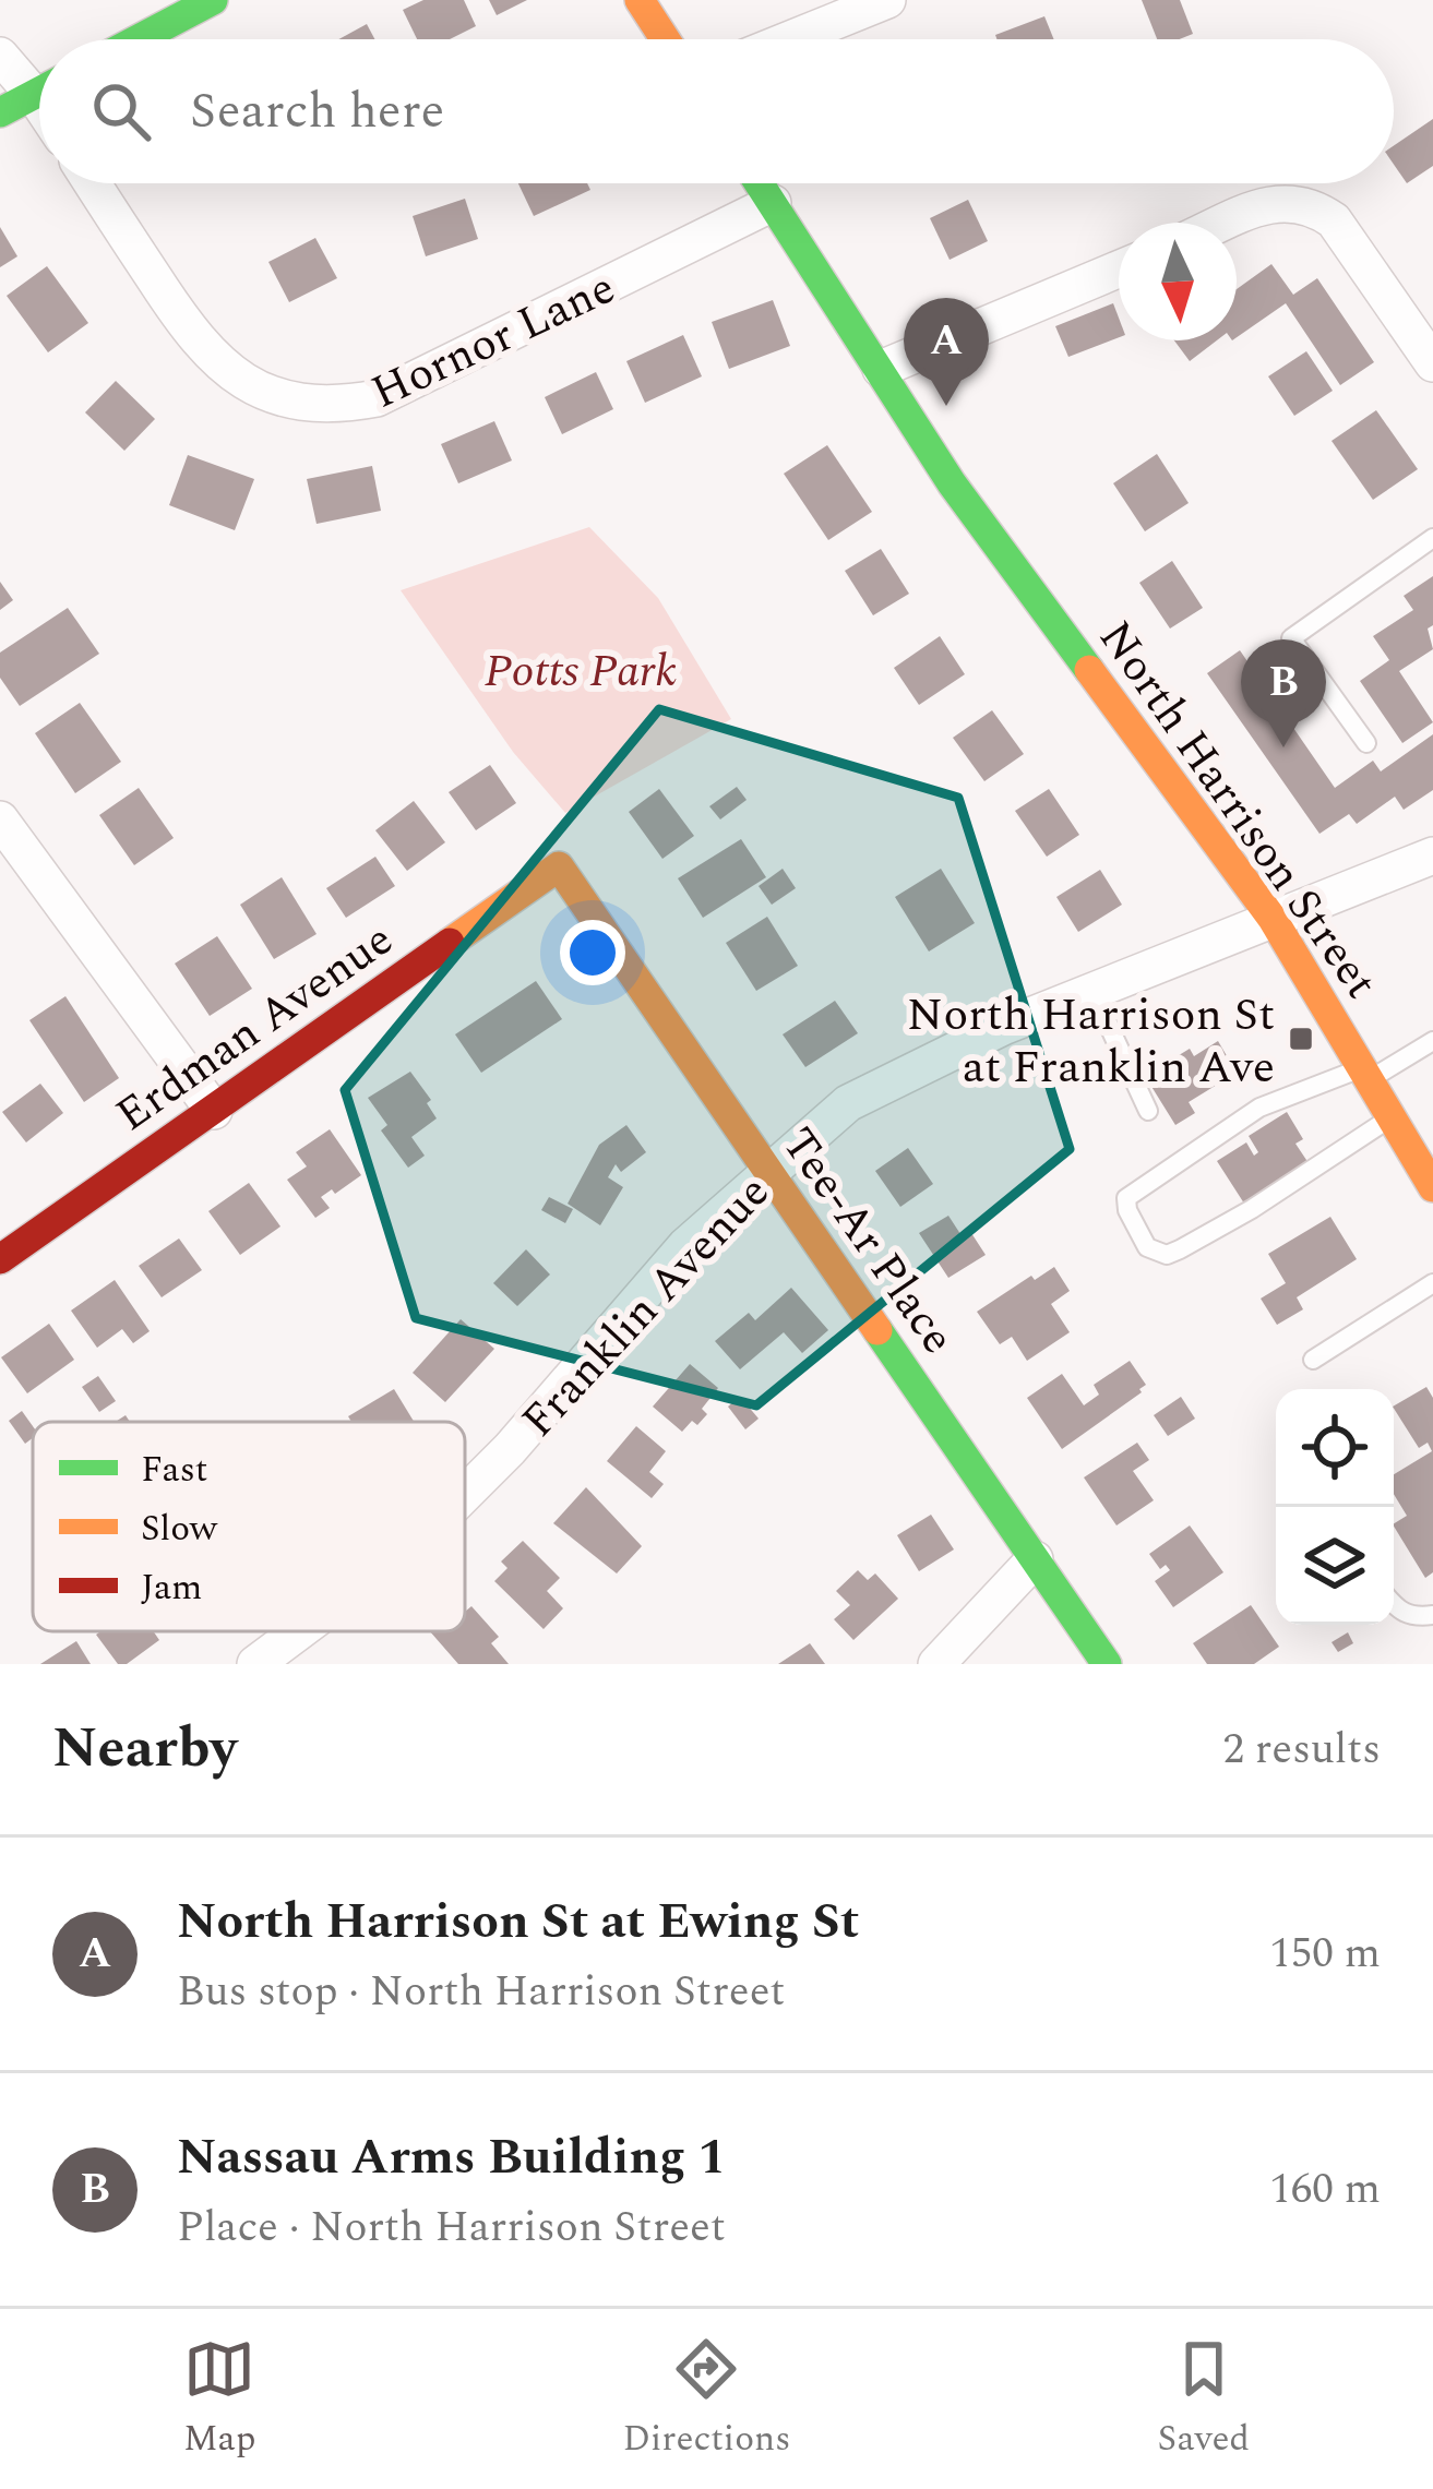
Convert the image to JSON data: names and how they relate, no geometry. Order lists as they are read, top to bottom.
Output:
{
  "streets": {
    "street": [
      "Hornor Lane",
      "North Harrison Street",
      "Erdman Avenue",
      "Tee-Ar Place",
      "Franklin Avenue"
    ]
  },
  "crossings": [
    ["Hornor Lane", "North Harrison Street"],
    ["North Harrison Street", "Franklin Avenue"],
    ["Erdman Avenue", "Tee-Ar Place"],
    ["Tee-Ar Place", "Franklin Avenue"]
  ],
  "parks": ["Potts Park"],
  "places": {
    "transit": ["North Harrison St at Franklin Ave"]
  },
  "legend": ["Fast", "Slow", "Jam"],
  "north": "bottom",
  "page": {
    "search": "Search here",
    "pins": ["A", "B"],
    "heading": ["Nearby", "2 results"],
    "list": [
      {
        "mark": "A",
        "name": "North Harrison St at Ewing St",
        "note": "Bus stop · North Harrison Street",
        "value": "150 m"
      },
      {
        "mark": "B",
        "name": "Nassau Arms Building 1",
        "note": "Place · North Harrison Street",
        "value": "160 m"
      }
    ],
    "nav": ["Map", "Directions", "Saved"]
  }
}
